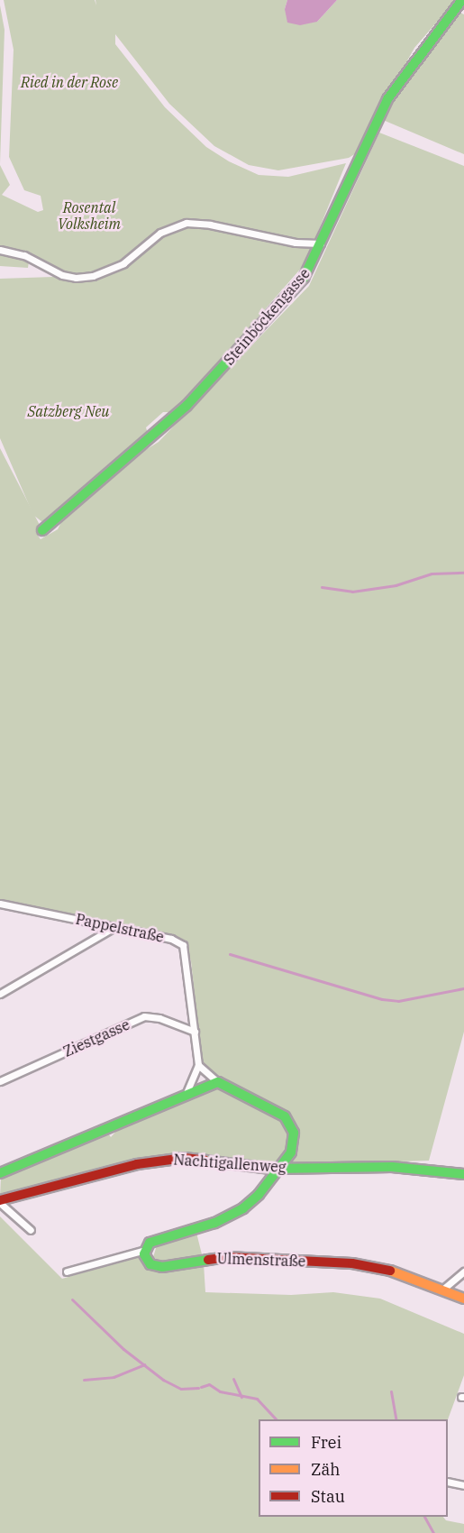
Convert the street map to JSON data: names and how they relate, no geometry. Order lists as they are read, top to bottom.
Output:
{
  "streets": {
    "street": [
      "Steinböckengasse",
      "Pappelstraße",
      "Ziestgasse",
      "Nachtigallenweg",
      "Ulmenstraße"
    ]
  },
  "crossings": [
    ["Pappelstraße", "Ziestgasse"]
  ],
  "parks": ["Ried in der Rose", "Rosental Volksheim", "Satzberg Neu"],
  "legend": ["Frei", "Zäh", "Stau"]
}
